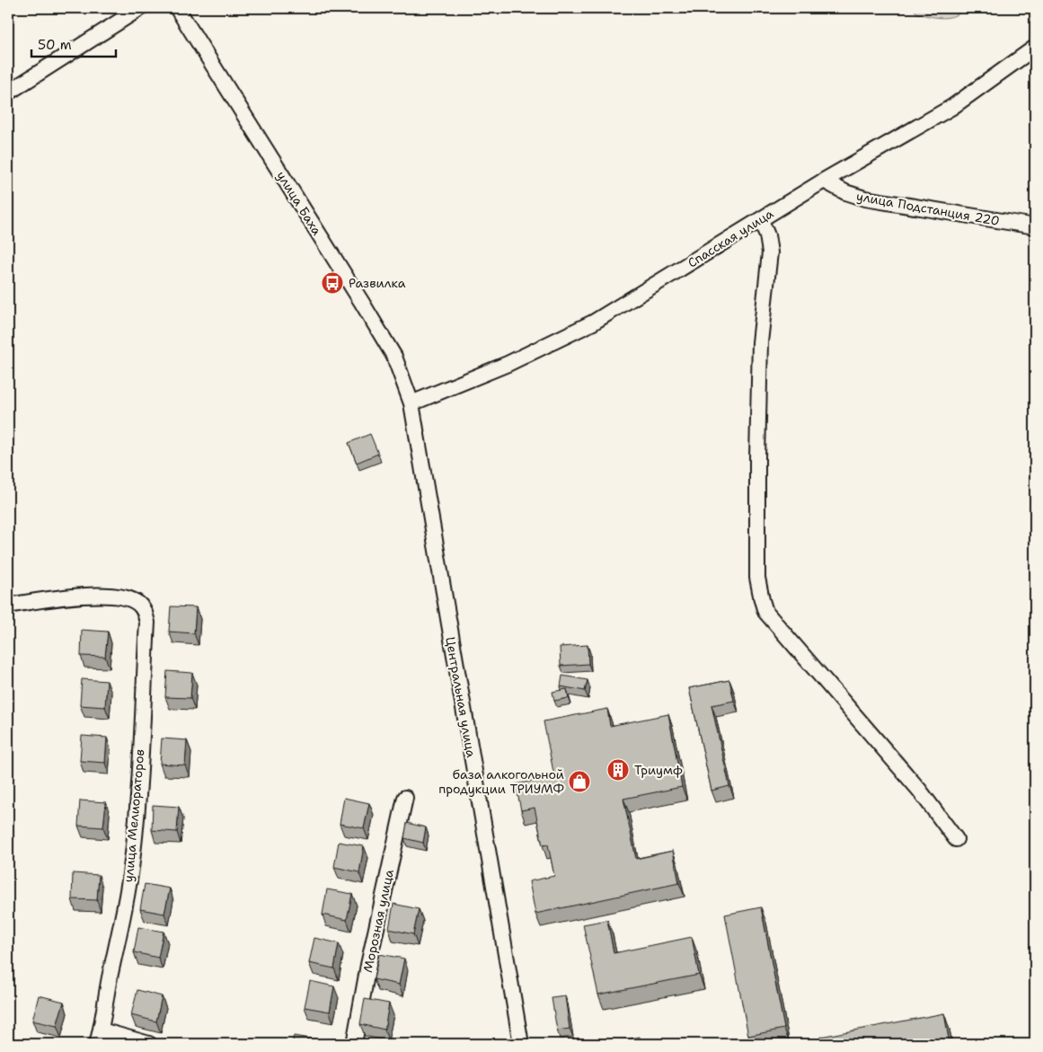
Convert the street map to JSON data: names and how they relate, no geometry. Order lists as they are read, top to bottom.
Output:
{
  "streets": {
    "street": [
      "улица Баха",
      "улица Подстанция 220",
      "Спасская улица",
      "Центральная улица",
      "улица Мелиораторов",
      "Морозная улица"
    ]
  },
  "crossings": [
    ["улица Баха", "Спасская улица"],
    ["улица Баха", "Центральная улица"],
    ["улица Подстанция 220", "Спасская улица"],
    ["Спасская улица", "Центральная улица"]
  ],
  "places": {
    "bus stop": ["Развилка"],
    "building": ["Триумф"],
    "shop": ["база алкогольной продукции ТРИУМФ"]
  },
  "scale_bar": "50 m"
}
